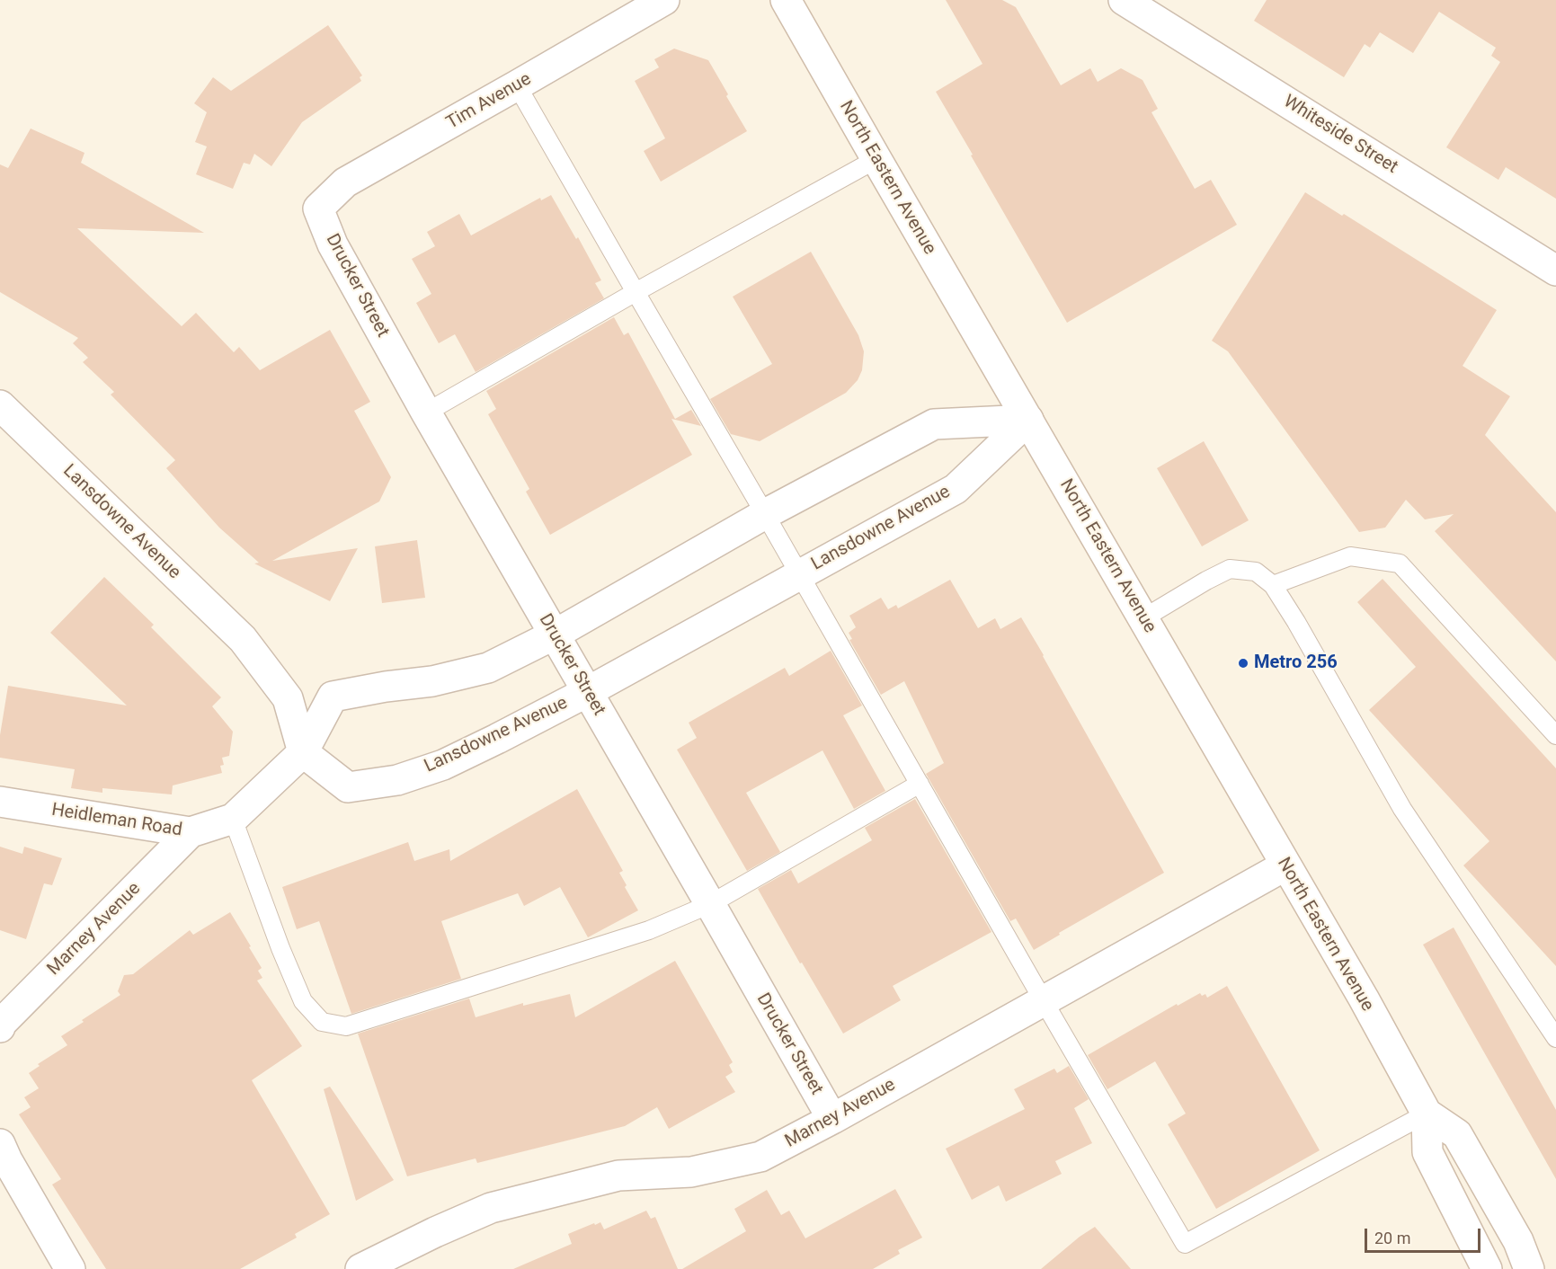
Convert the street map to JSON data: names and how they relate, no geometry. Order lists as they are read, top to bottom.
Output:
{
  "streets": {
    "street": [
      "Tim Avenue",
      "Whiteside Street",
      "North Eastern Avenue",
      "Drucker Street",
      "Lansdowne Avenue",
      "Heidleman Road",
      "Marney Avenue"
    ]
  },
  "crossings": [
    ["Tim Avenue", "Drucker Street"],
    ["North Eastern Avenue", "Lansdowne Avenue"],
    ["North Eastern Avenue", "Marney Avenue"],
    ["Drucker Street", "Lansdowne Avenue"],
    ["Drucker Street", "Marney Avenue"],
    ["Lansdowne Avenue", "Heidleman Road"],
    ["Heidleman Road", "Marney Avenue"]
  ],
  "places": ["Metro 256"],
  "scale_bar": "20 m"
}
